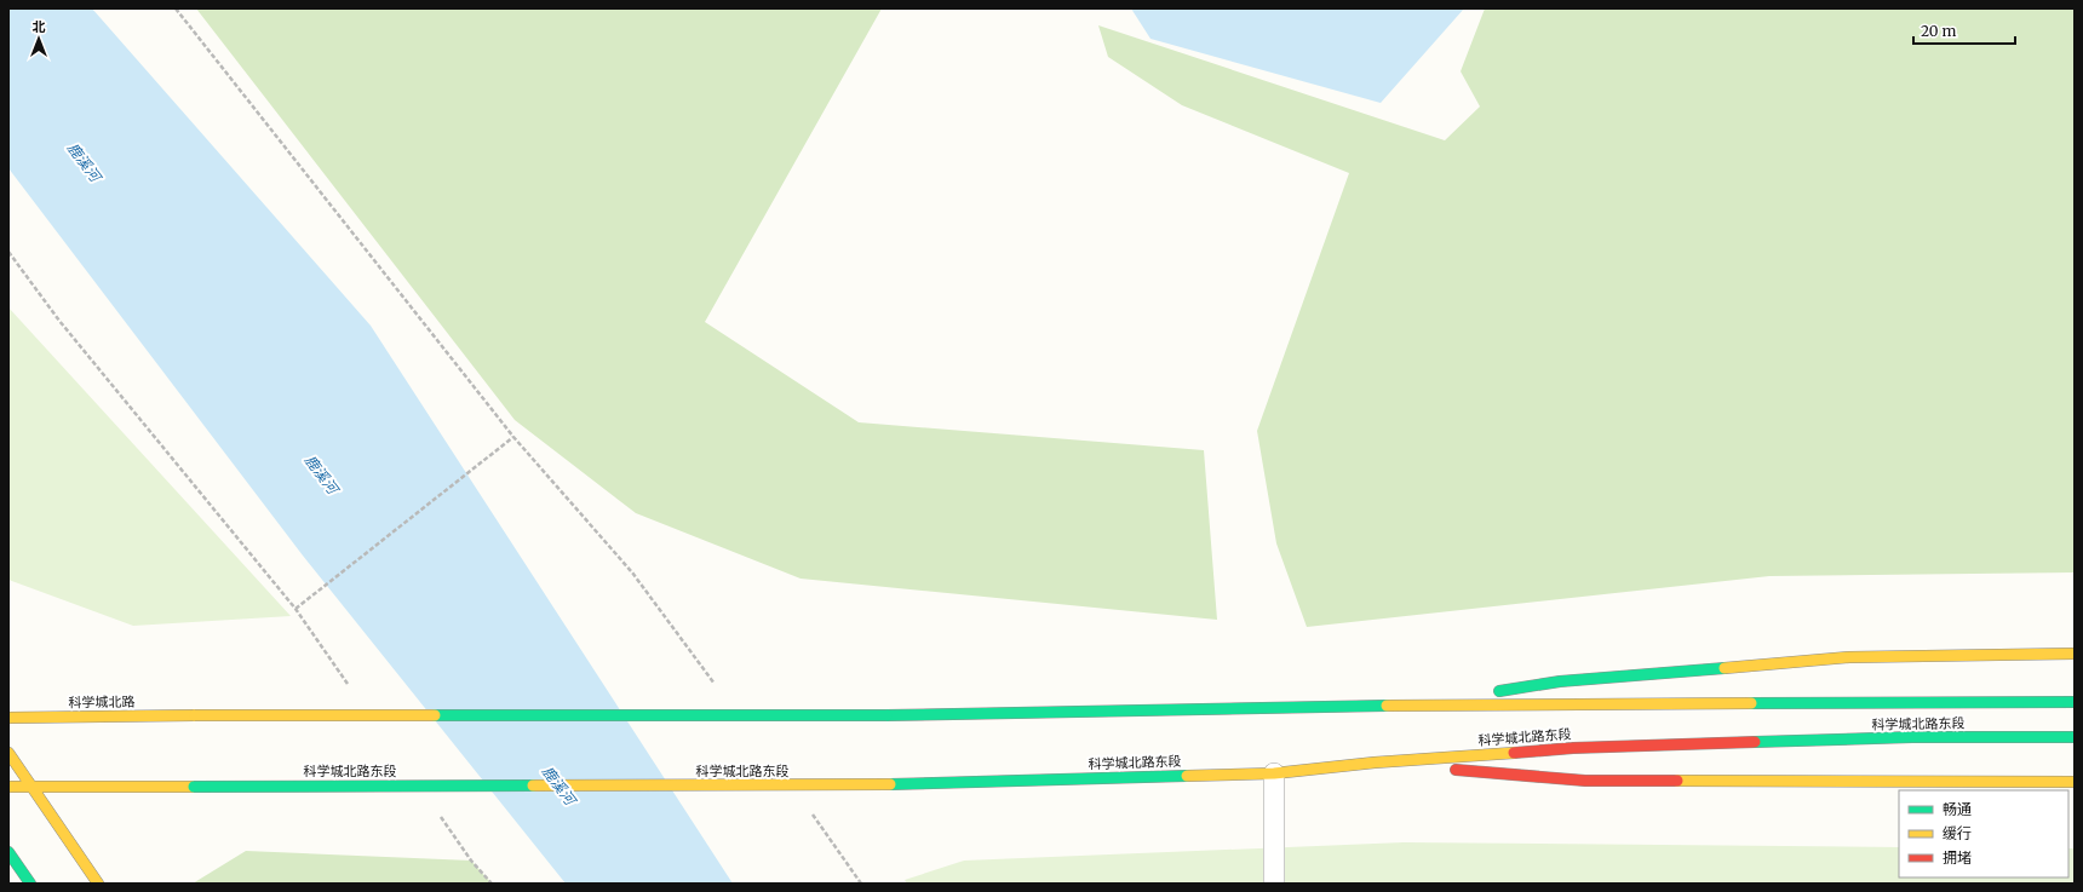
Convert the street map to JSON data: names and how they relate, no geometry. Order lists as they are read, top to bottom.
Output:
{
  "streets": {
    "main road": ["科学城北路", "科学城北路东段"]
  },
  "crossings": [
    ["科学城北路", "科学城北路东段"]
  ],
  "water": ["鹿溪河"],
  "legend": ["畅通", "缓行", "拥堵"],
  "scale_bar": "20 m",
  "north": "top"
}
